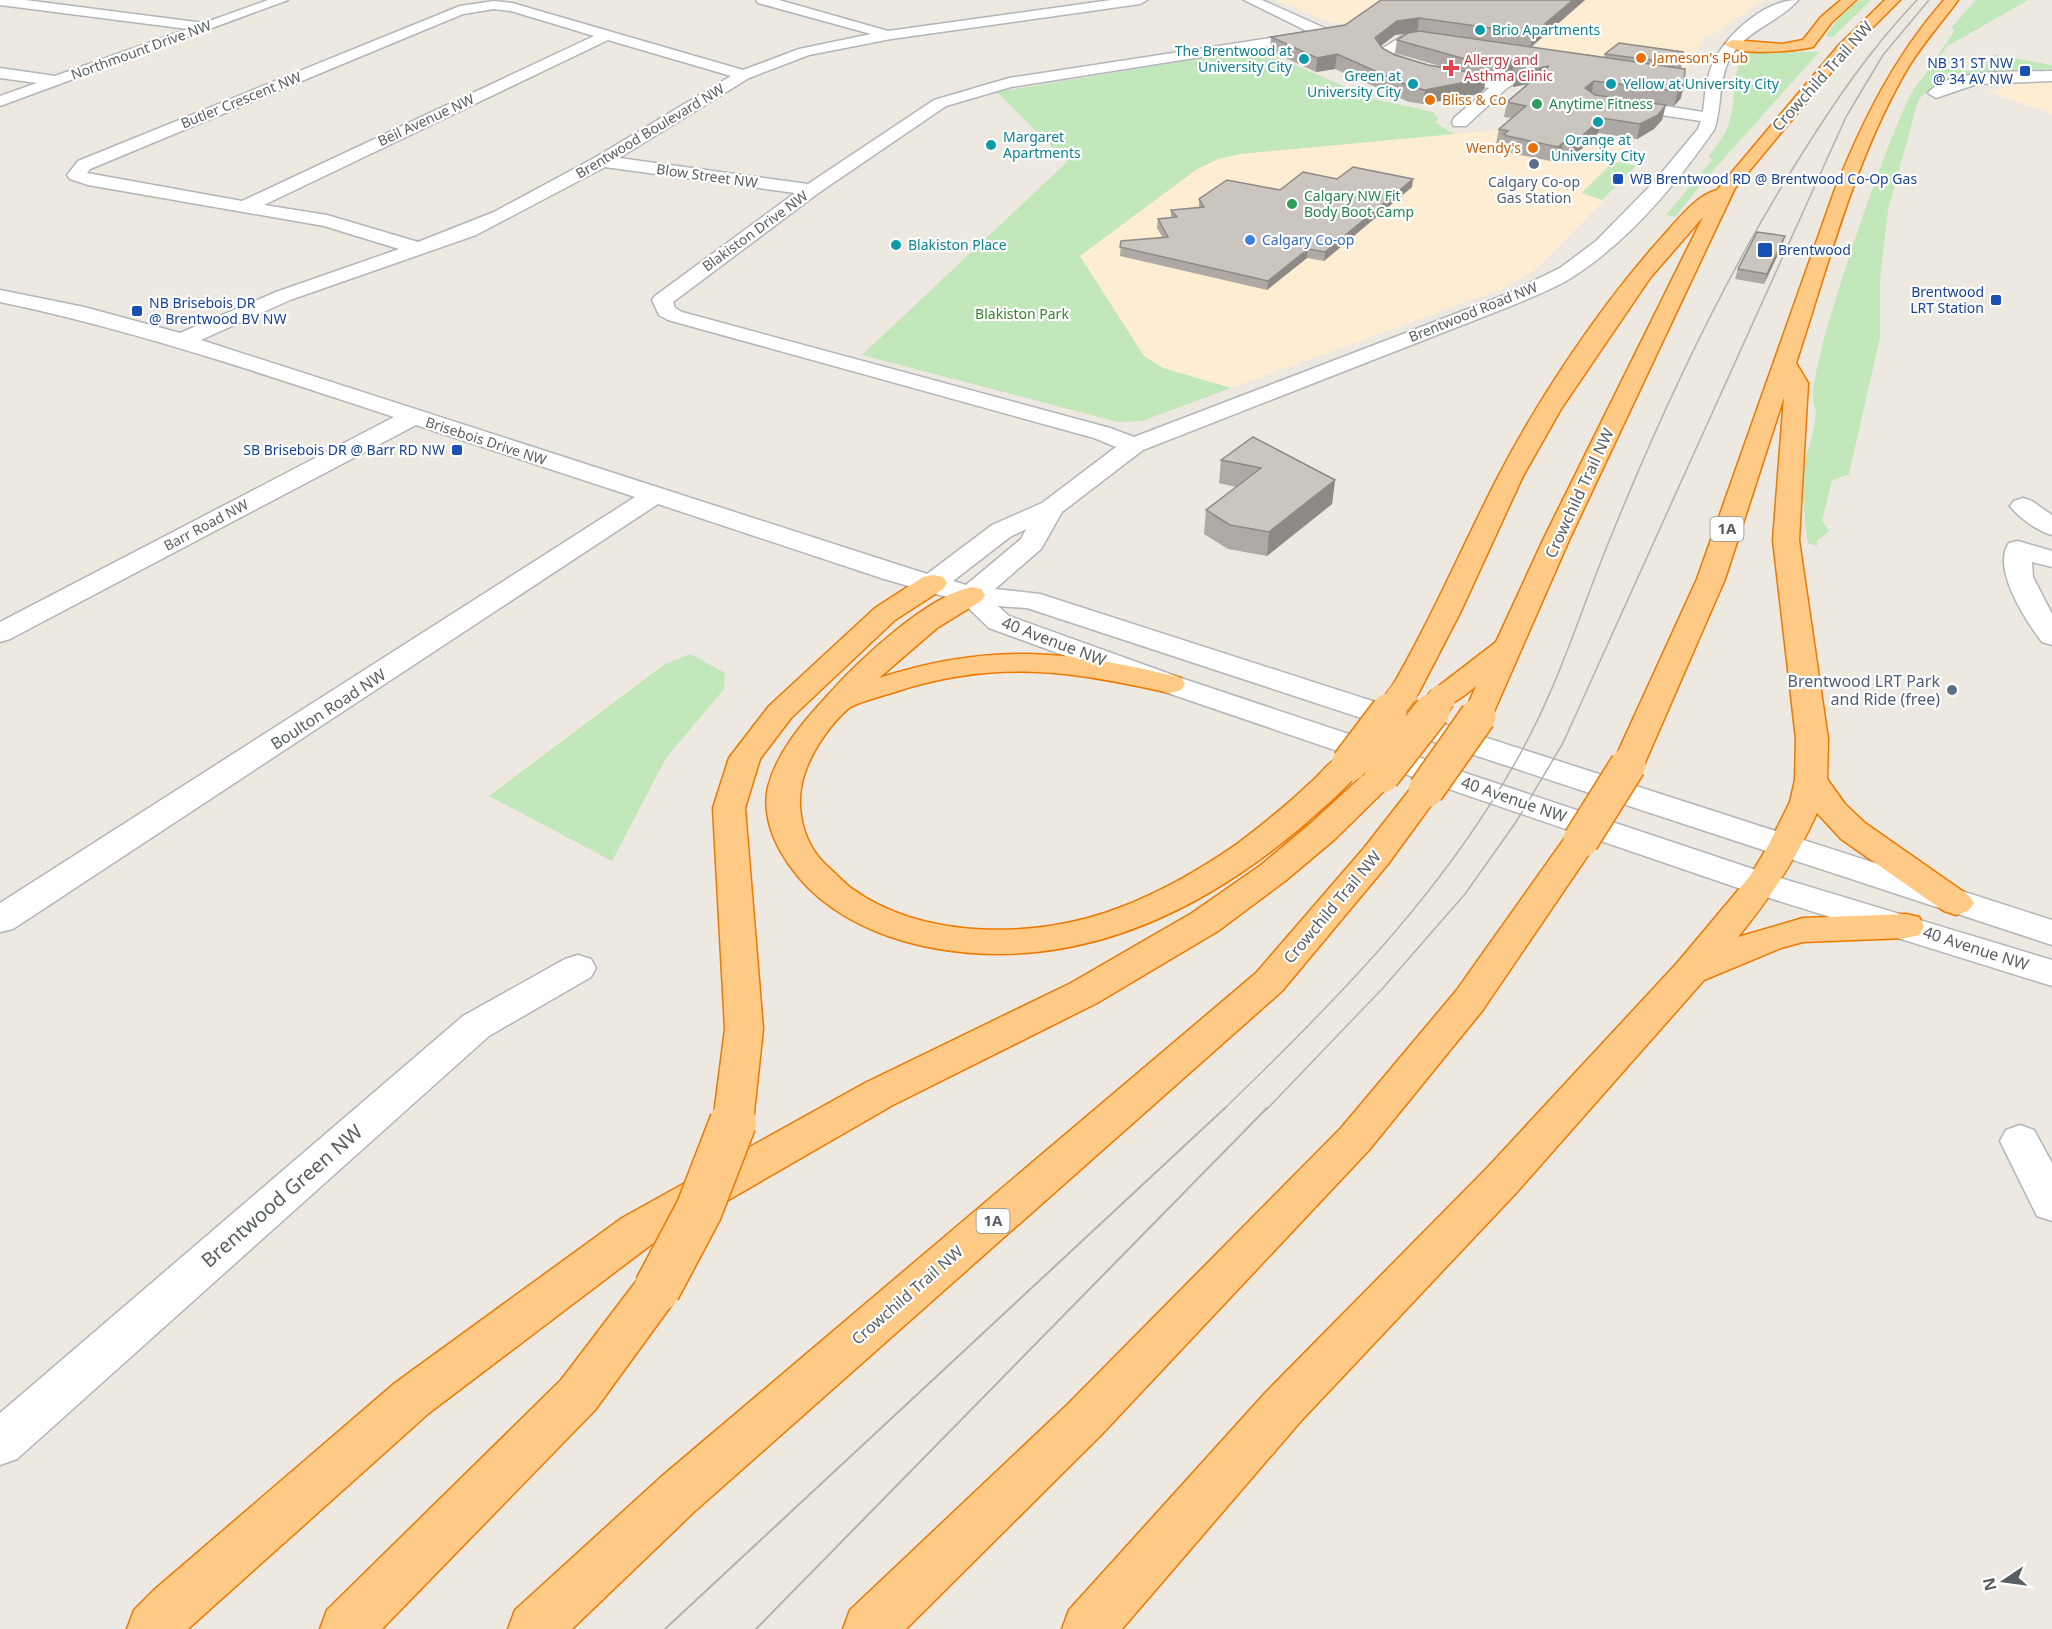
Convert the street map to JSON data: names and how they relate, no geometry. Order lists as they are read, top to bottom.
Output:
{
  "streets": {
    "highway": ["Crowchild Trail NW", "1A"],
    "street": [
      "Northmount Drive NW",
      "Butler Crescent NW",
      "Beil Avenue NW",
      "Brentwood Boulevard NW",
      "Blow Street NW",
      "Blakiston Drive NW",
      "Brentwood Road NW",
      "Brisebois Drive NW",
      "Barr Road NW",
      "40 Avenue NW",
      "Boulton Road NW",
      "Brentwood Green NW"
    ]
  },
  "crossings": [
    ["Butler Crescent NW", "Beil Avenue NW"],
    ["Butler Crescent NW", "Brentwood Boulevard NW"],
    ["Brentwood Boulevard NW", "Blow Street NW"],
    ["Brentwood Boulevard NW", "Brisebois Drive NW"],
    ["Blow Street NW", "Blakiston Drive NW"],
    ["Blakiston Drive NW", "Brentwood Road NW"],
    ["Brentwood Road NW", "Brisebois Drive NW"],
    ["Brentwood Road NW", "40 Avenue NW"],
    ["Brisebois Drive NW", "Barr Road NW"],
    ["Brisebois Drive NW", "40 Avenue NW"],
    ["Brisebois Drive NW", "Boulton Road NW"]
  ],
  "parks": ["Blakiston Park"],
  "places": {
    "other": [
      "Brio Apartments",
      "Jameson's Pub",
      "The Brentwood at University City",
      "Green at University City",
      "Yellow at University City",
      "Bliss & Co",
      "Anytime Fitness",
      "Orange at University City",
      "Margaret Apartments",
      "Wendy's",
      "Calgary Co-op Gas Station",
      "Calgary NW Fit Body Boot Camp",
      "Calgary Co-op",
      "Blakiston Place",
      "Brentwood LRT Park and Ride (free)"
    ],
    "health": ["Allergy and Asthma Clinic"],
    "transit": [
      "NB 31 ST NW @ 34 AV NW",
      "WB Brentwood RD @ Brentwood Co-Op Gas",
      "Brentwood",
      "Brentwood LRT Station",
      "NB Brisebois DR @ Brentwood BV NW",
      "SB Brisebois DR @ Barr RD NW"
    ]
  },
  "north": "left"
}
